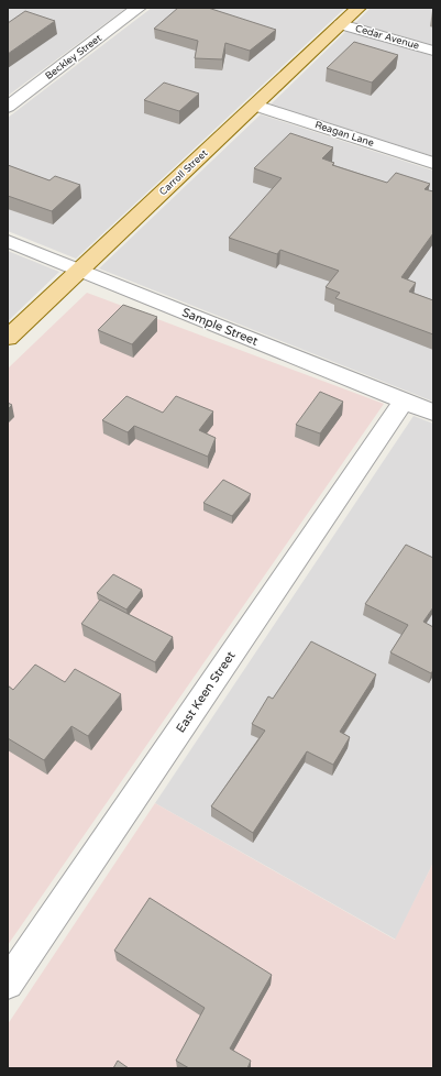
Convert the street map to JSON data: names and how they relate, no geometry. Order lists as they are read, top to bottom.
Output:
{
  "streets": {
    "main road": ["Carroll Street"],
    "street": [
      "Cedar Avenue",
      "Beckley Street",
      "Reagan Lane",
      "Sample Street",
      "East Keen Street"
    ]
  },
  "crossings": [
    ["Cedar Avenue", "Carroll Street"],
    ["Reagan Lane", "Carroll Street"],
    ["Carroll Street", "Sample Street"],
    ["Sample Street", "East Keen Street"]
  ]
}
